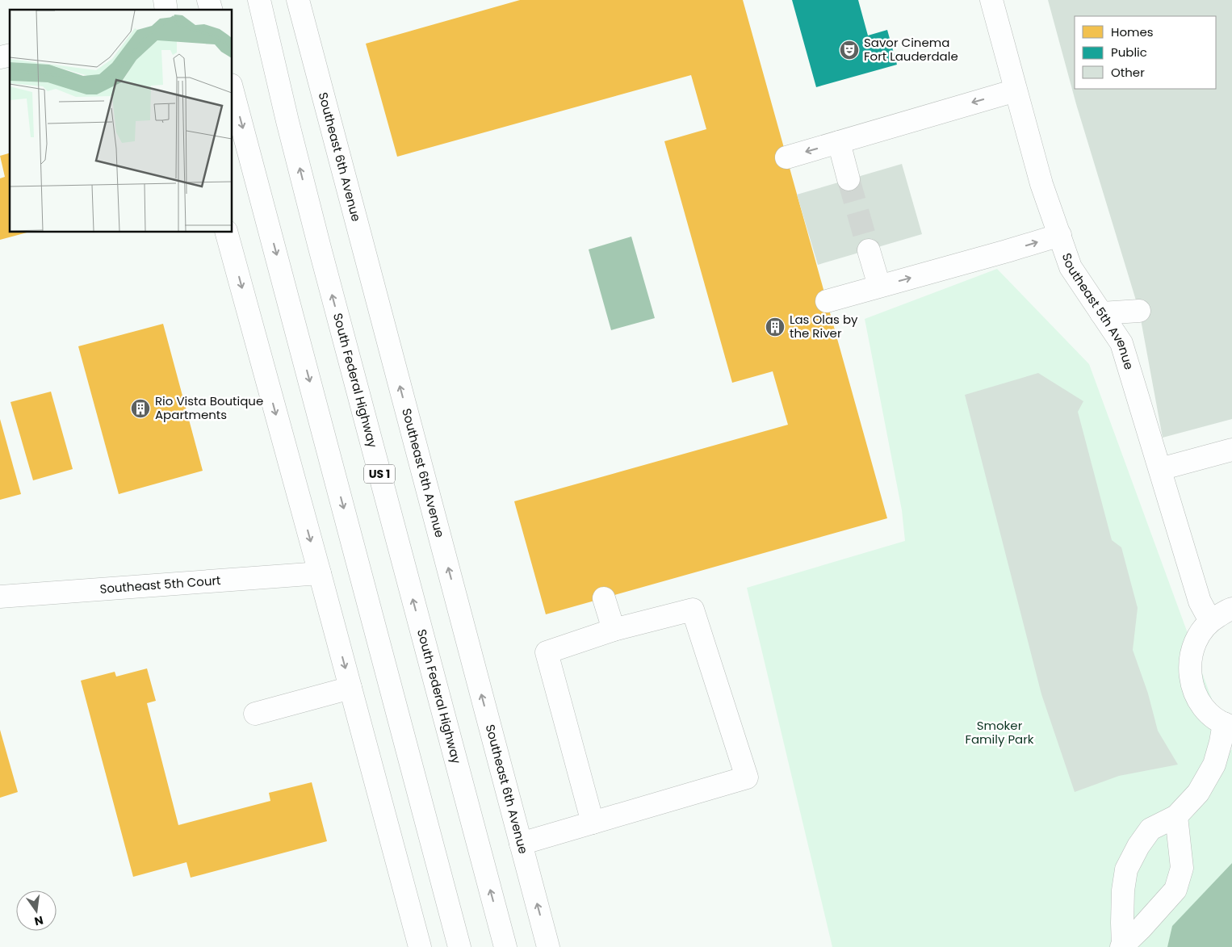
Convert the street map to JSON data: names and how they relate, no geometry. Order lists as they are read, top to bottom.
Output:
{
  "streets": {
    "street": [
      "Southeast 6th Avenue",
      "Southeast 5th Avenue",
      "South Federal Highway",
      "US 1",
      "Southeast 5th Court"
    ]
  },
  "parks": ["Smoker Family Park"],
  "places": {
    "theatre": ["Savor Cinema Fort Lauderdale"],
    "building": ["Las Olas by the River", "Rio Vista Boutique Apartments"]
  },
  "legend": ["Homes", "Public", "Other"],
  "north": "bottom"
}
